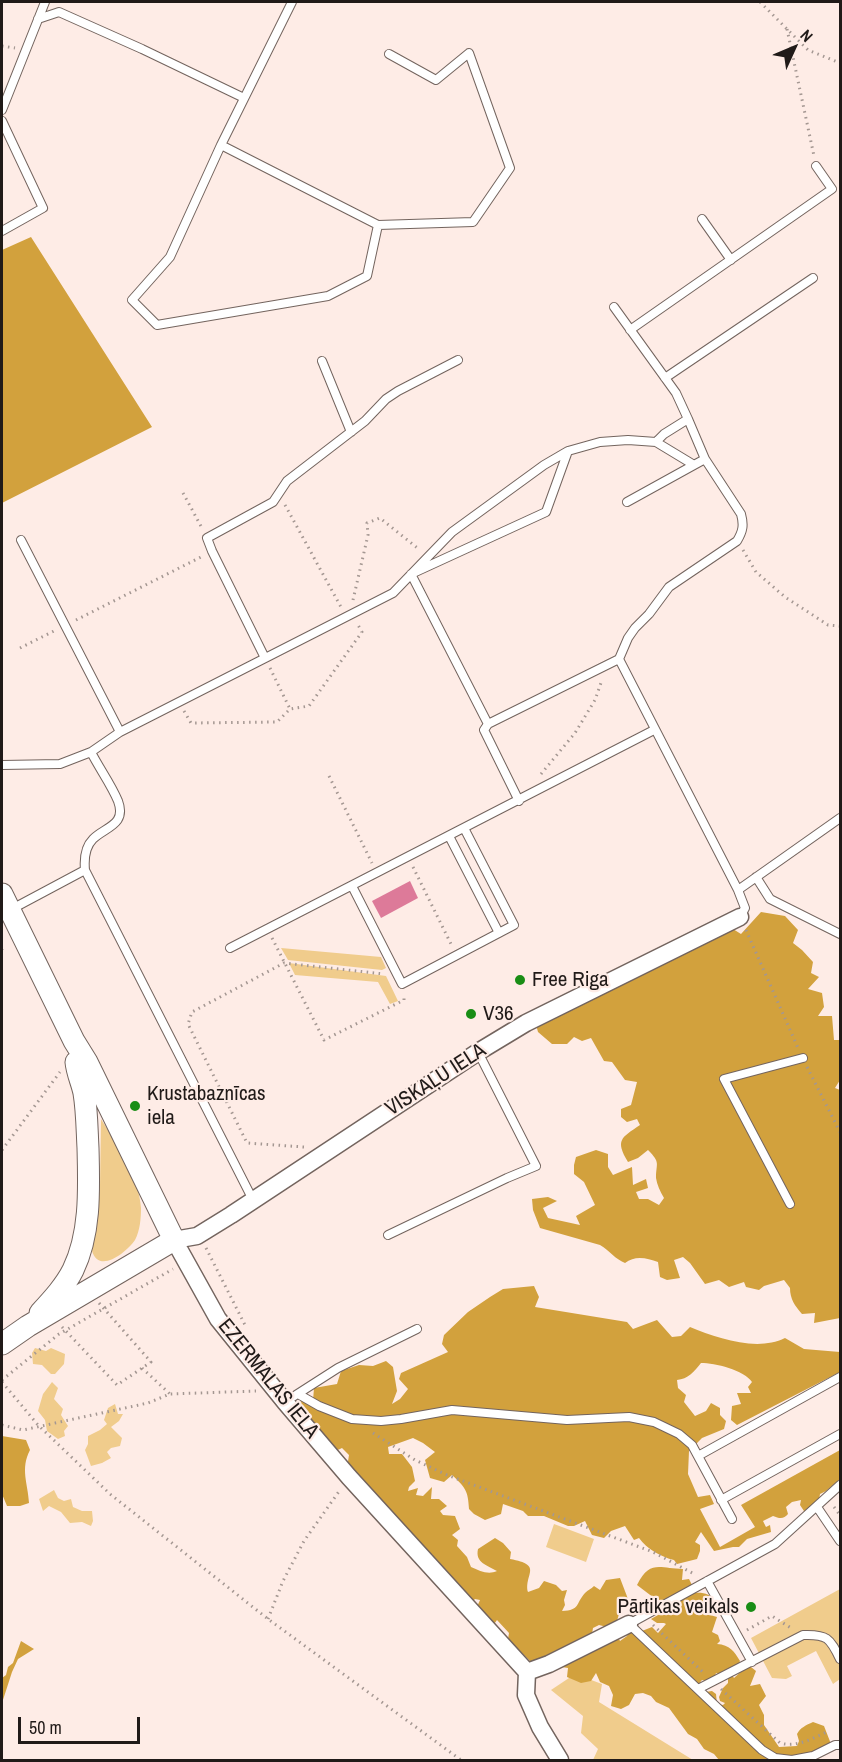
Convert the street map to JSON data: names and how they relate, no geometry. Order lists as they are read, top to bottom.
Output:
{
  "streets": {
    "street": ["VISKAĻU IELA", "EZERMALAS IELA"]
  },
  "crossings": [
    ["VISKAĻU IELA", "EZERMALAS IELA"]
  ],
  "places": [
    "Free Riga",
    "V36",
    "Krustabaznīcas iela",
    "Pārtikas veikals"
  ],
  "scale_bar": "50 m",
  "north": "top right"
}
